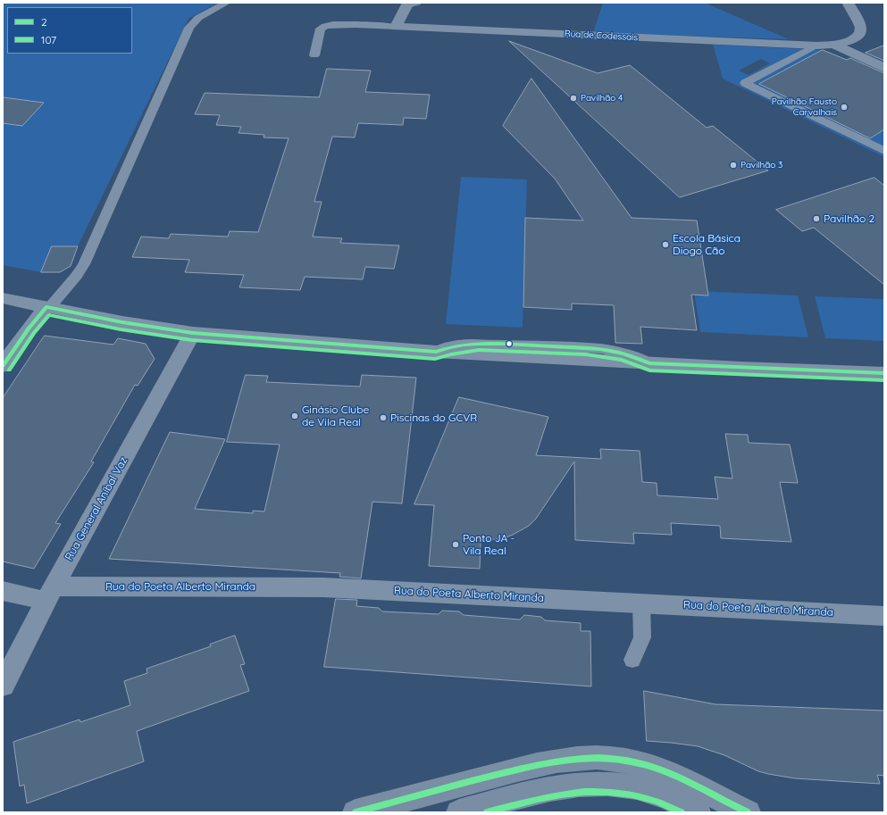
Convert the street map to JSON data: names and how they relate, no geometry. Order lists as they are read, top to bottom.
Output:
{
  "streets": {
    "street": ["Rua de Codessais", "Rua General Aníbal Vaz", "Rua do Poeta Alberto Miranda"]
  },
  "crossings": [
    ["Rua General Aníbal Vaz", "Rua do Poeta Alberto Miranda"]
  ],
  "places": [
    "Pavilhão 4",
    "Pavilhão Fausto Carvalhais",
    "Pavilhão 3",
    "Pavilhão 2",
    "Escola Básica Diogo Cão",
    "Ginásio Clube de Vila Real",
    "Piscinas do GCVR",
    "Ponto JA - Vila Real"
  ],
  "lines": ["transit line 2", "transit line 107"],
  "legend": ["2", "107"]
}
